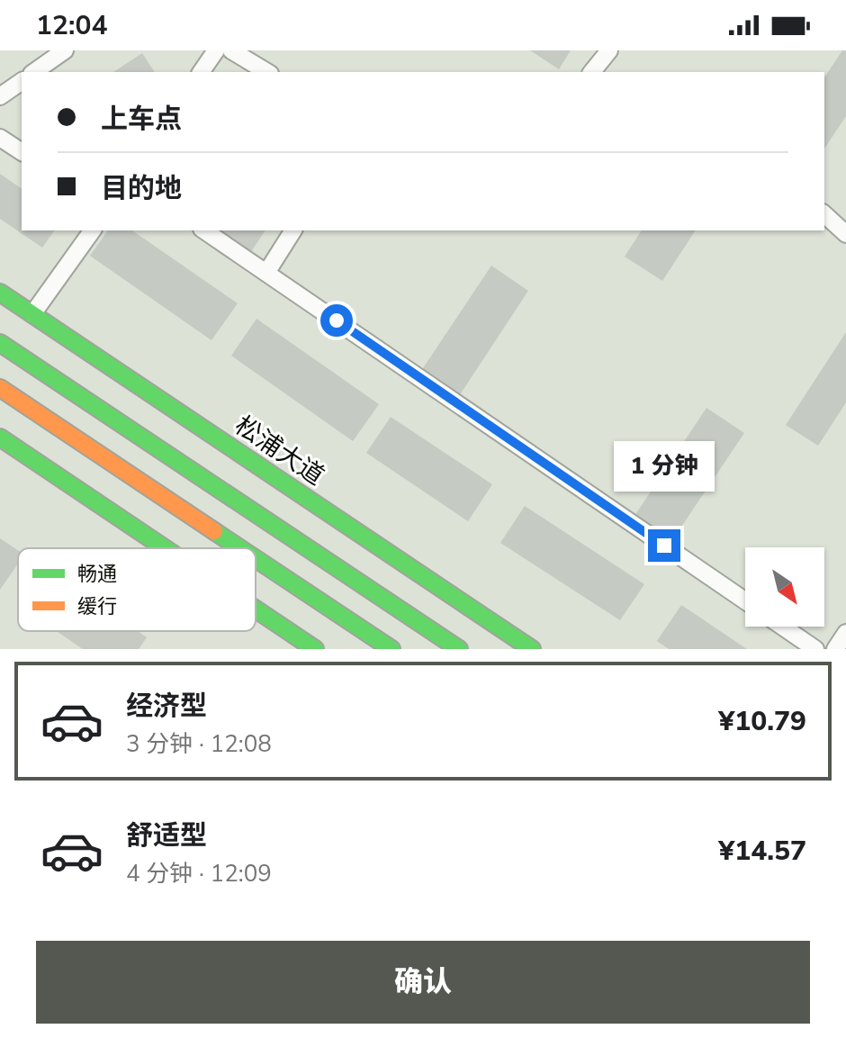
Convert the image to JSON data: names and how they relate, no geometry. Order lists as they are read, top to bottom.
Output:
{
  "streets": {
    "highway": ["松浦大道"]
  },
  "legend": ["畅通", "缓行"],
  "north": "bottom right",
  "page": {
    "status": "12:04",
    "banner": ["上车点", "目的地"],
    "bubble": "1 分钟",
    "list": [
      {
        "name": "经济型",
        "note": "3 分钟 · 12:08",
        "value": "¥10.79"
      },
      {
        "name": "舒适型",
        "note": "4 分钟 · 12:09",
        "value": "¥14.57"
      }
    ],
    "buttons": "确认"
  }
}
